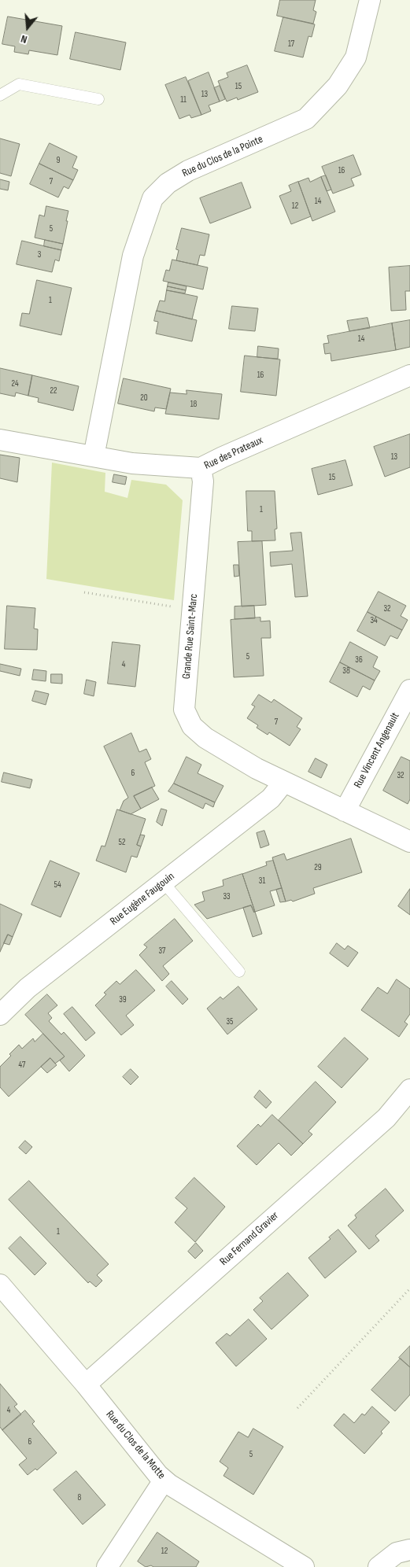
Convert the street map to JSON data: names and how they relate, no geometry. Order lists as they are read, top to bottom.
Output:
{
  "streets": {
    "street": [
      "Rue du Clos de la Pointe",
      "Rue des Prateaux",
      "Grande Rue Saint-Marc",
      "Rue Vincent Angenault",
      "Rue Eugène Faugouin",
      "Rue Fernand Gravier",
      "Rue du Clos de la Motte"
    ]
  },
  "crossings": [
    ["Rue du Clos de la Pointe", "Rue des Prateaux"],
    ["Rue des Prateaux", "Grande Rue Saint-Marc"],
    ["Grande Rue Saint-Marc", "Rue Eugène Faugouin"],
    ["Rue Fernand Gravier", "Rue du Clos de la Motte"]
  ],
  "house_numbers": [
    "17",
    "15",
    "13",
    "11",
    "9",
    "16",
    "7",
    "14",
    "12",
    "5",
    "3",
    "1",
    "14",
    "16",
    "24",
    "22",
    "20",
    "18",
    "13",
    "15",
    "1",
    "32",
    "34",
    "5",
    "36",
    "4",
    "38",
    "7",
    "6",
    "32",
    "52",
    "29",
    "31",
    "54",
    "33",
    "37",
    "39",
    "35",
    "47",
    "1",
    "4",
    "6",
    "5",
    "8",
    "12"
  ],
  "north": "bottom"
}
